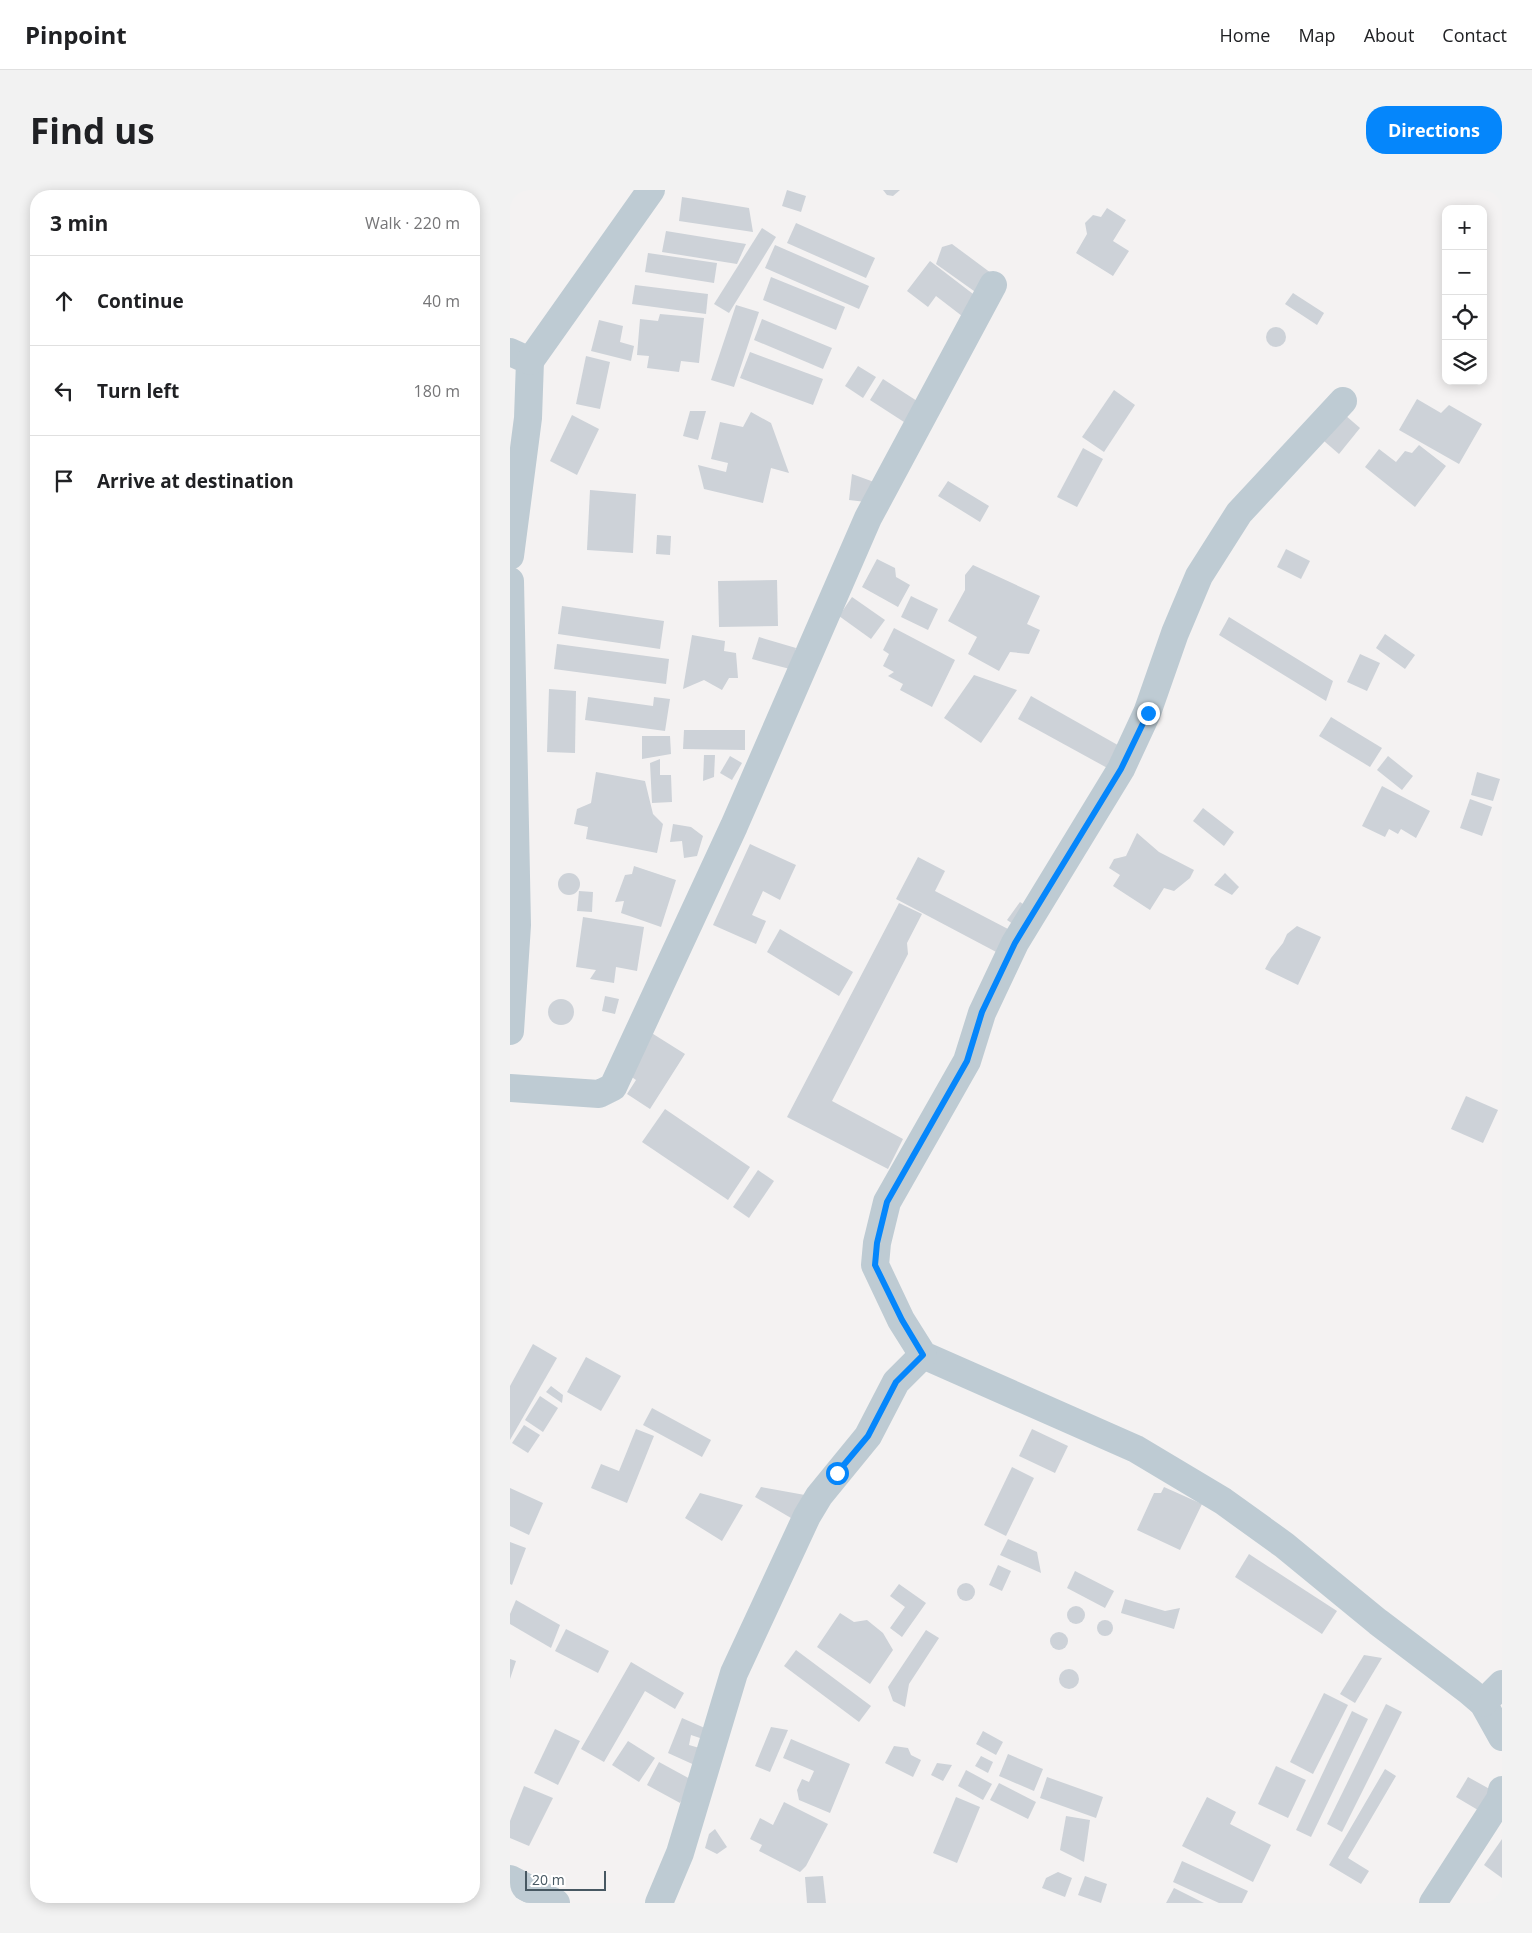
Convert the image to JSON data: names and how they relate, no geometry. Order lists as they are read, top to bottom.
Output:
{
  "scale_bar": "20 m",
  "page": {
    "header": "Pinpoint",
    "nav": [
      "Home",
      "Map",
      "About",
      "Contact"
    ],
    "buttons": "Directions",
    "title": "Find us",
    "heading": ["3 min", "Walk · 220 m"],
    "map_buttons": ["+", "−"],
    "list": [
      ["Continue", "40 m"],
      ["Turn left", "180 m"],
      "Arrive at destination"
    ],
    "scale": "20 m"
  }
}
